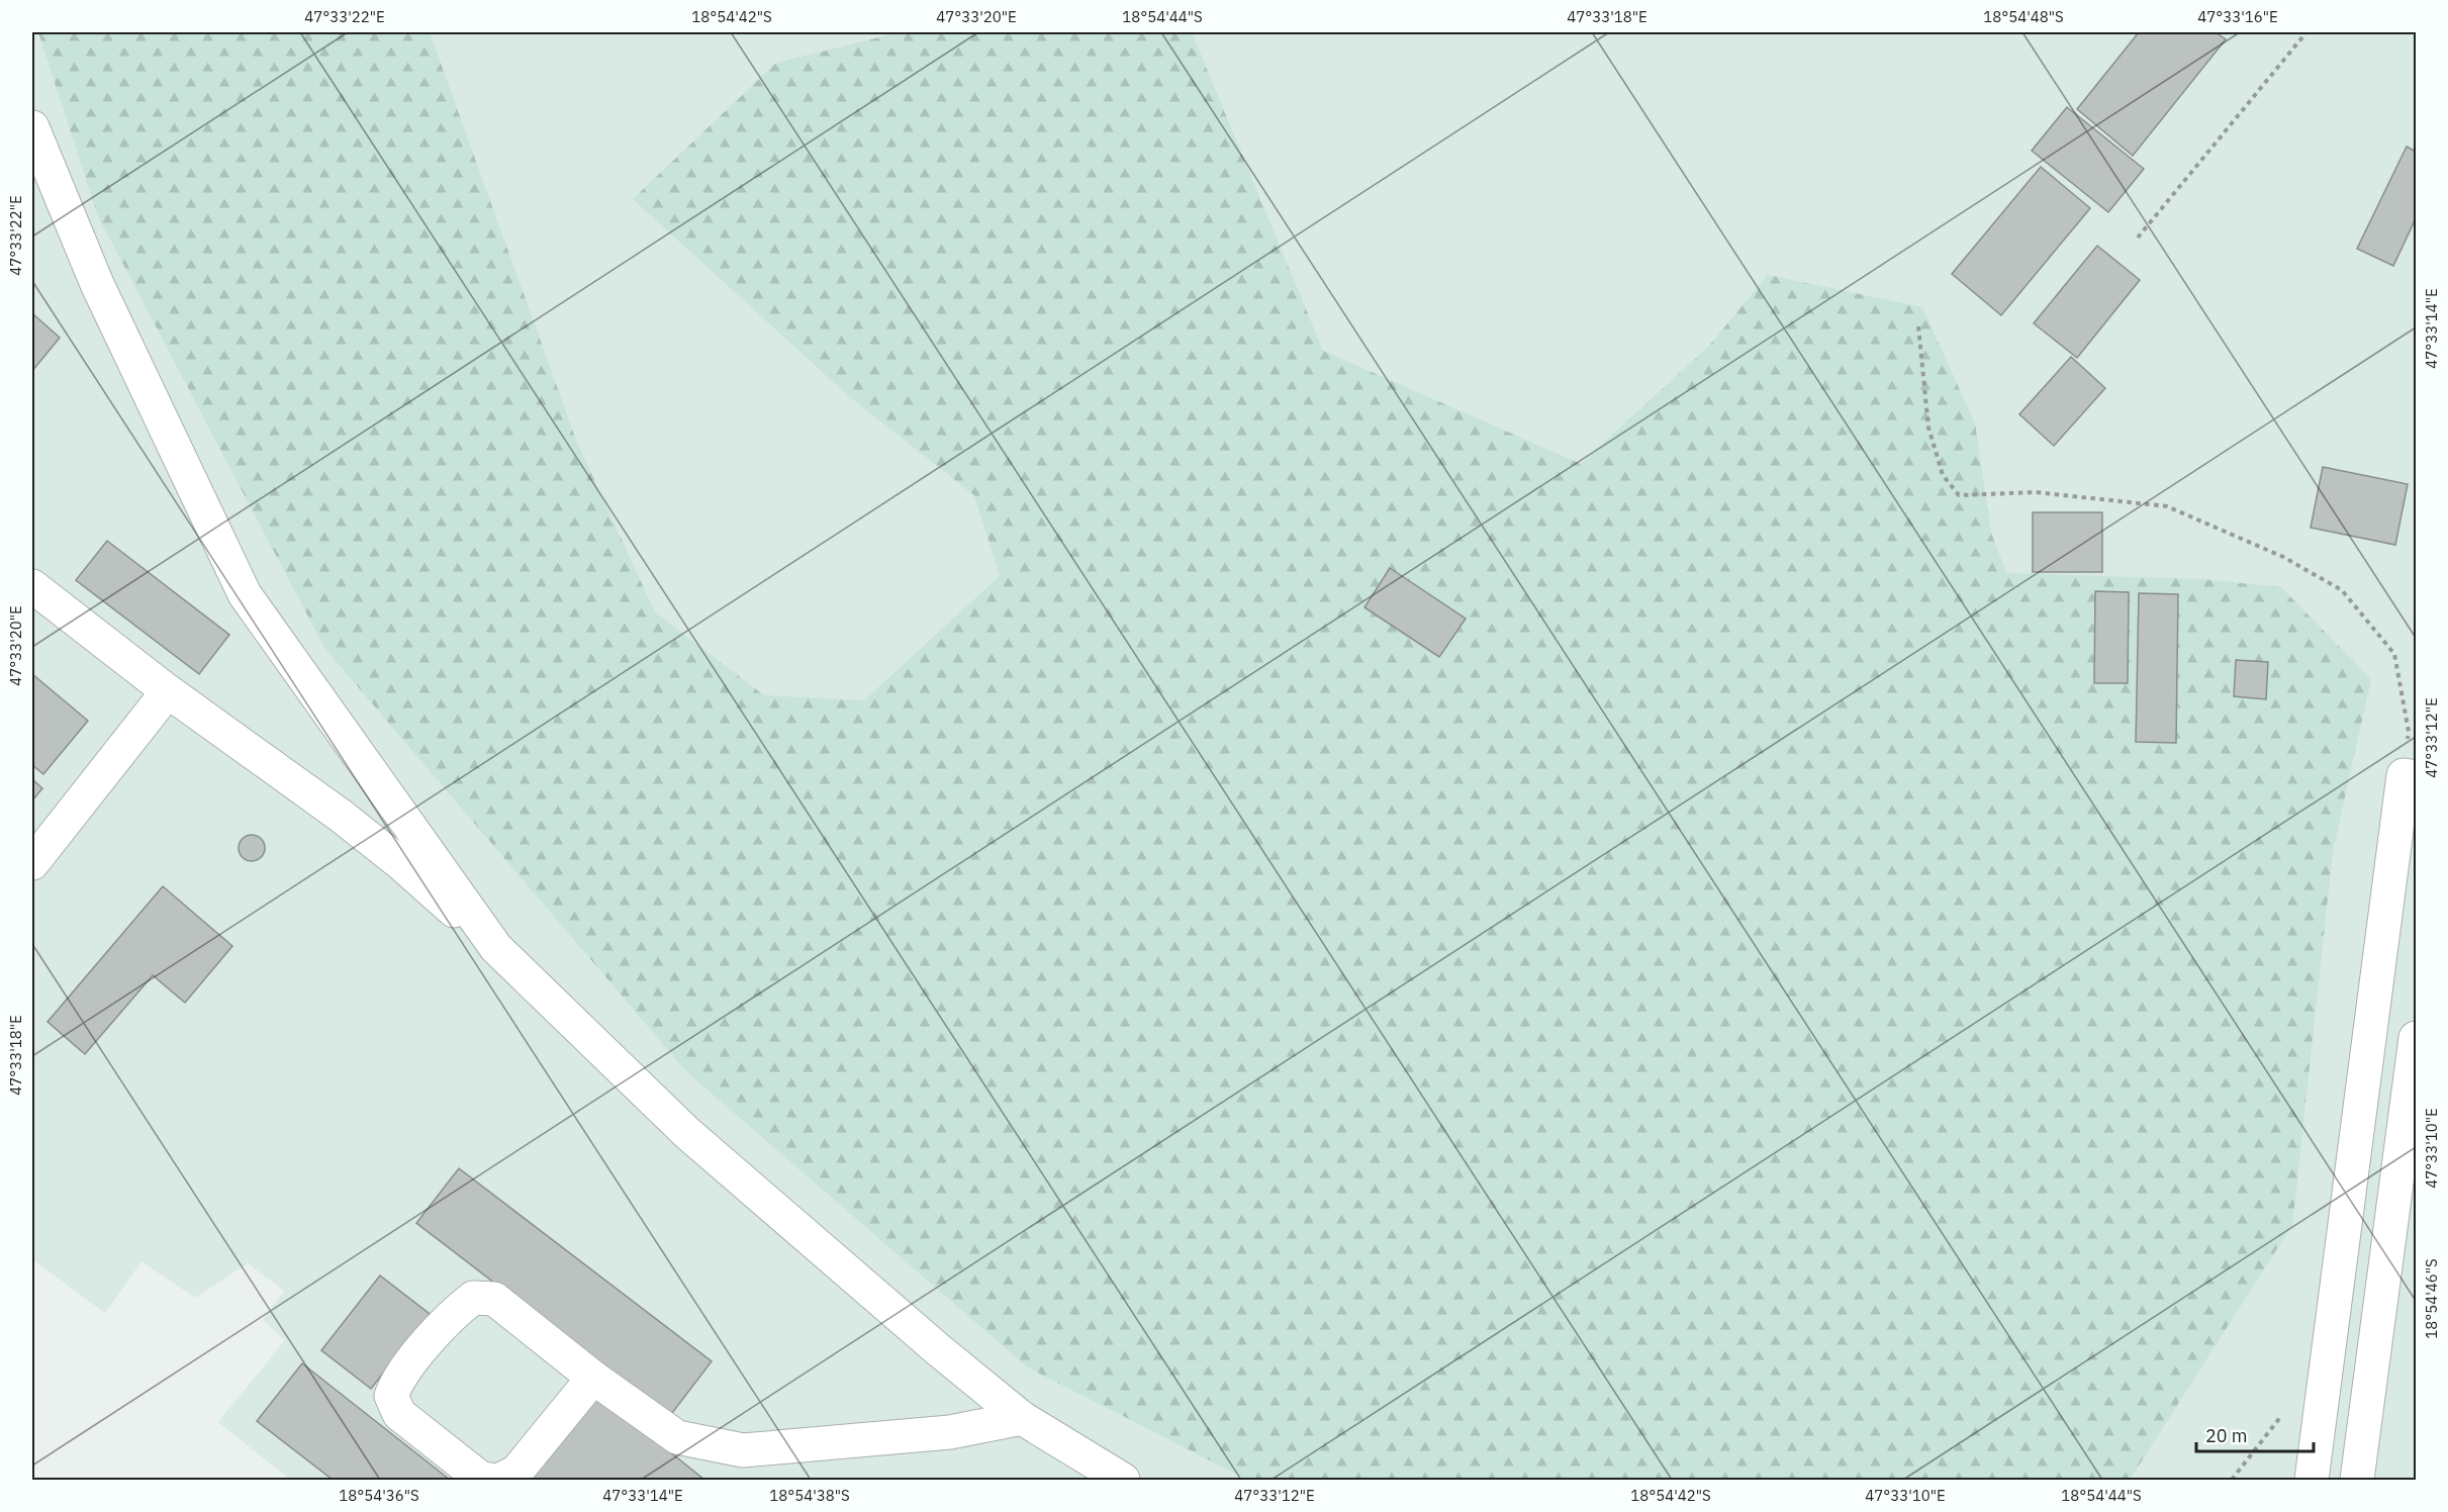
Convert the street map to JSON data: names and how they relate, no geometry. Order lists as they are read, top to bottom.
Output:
{
  "scale_bar": "20 m",
  "coordinates": [
    "47°33'22\"E",
    "18°54'42\"S",
    "47°33'20\"E",
    "18°54'44\"S",
    "47°33'18\"E",
    "18°54'48\"S",
    "47°33'16\"E",
    "47°33'14\"E",
    "47°33'12\"E",
    "47°33'10\"E",
    "18°54'46\"S",
    "18°54'36\"S",
    "18°54'38\"S"
  ]
}
